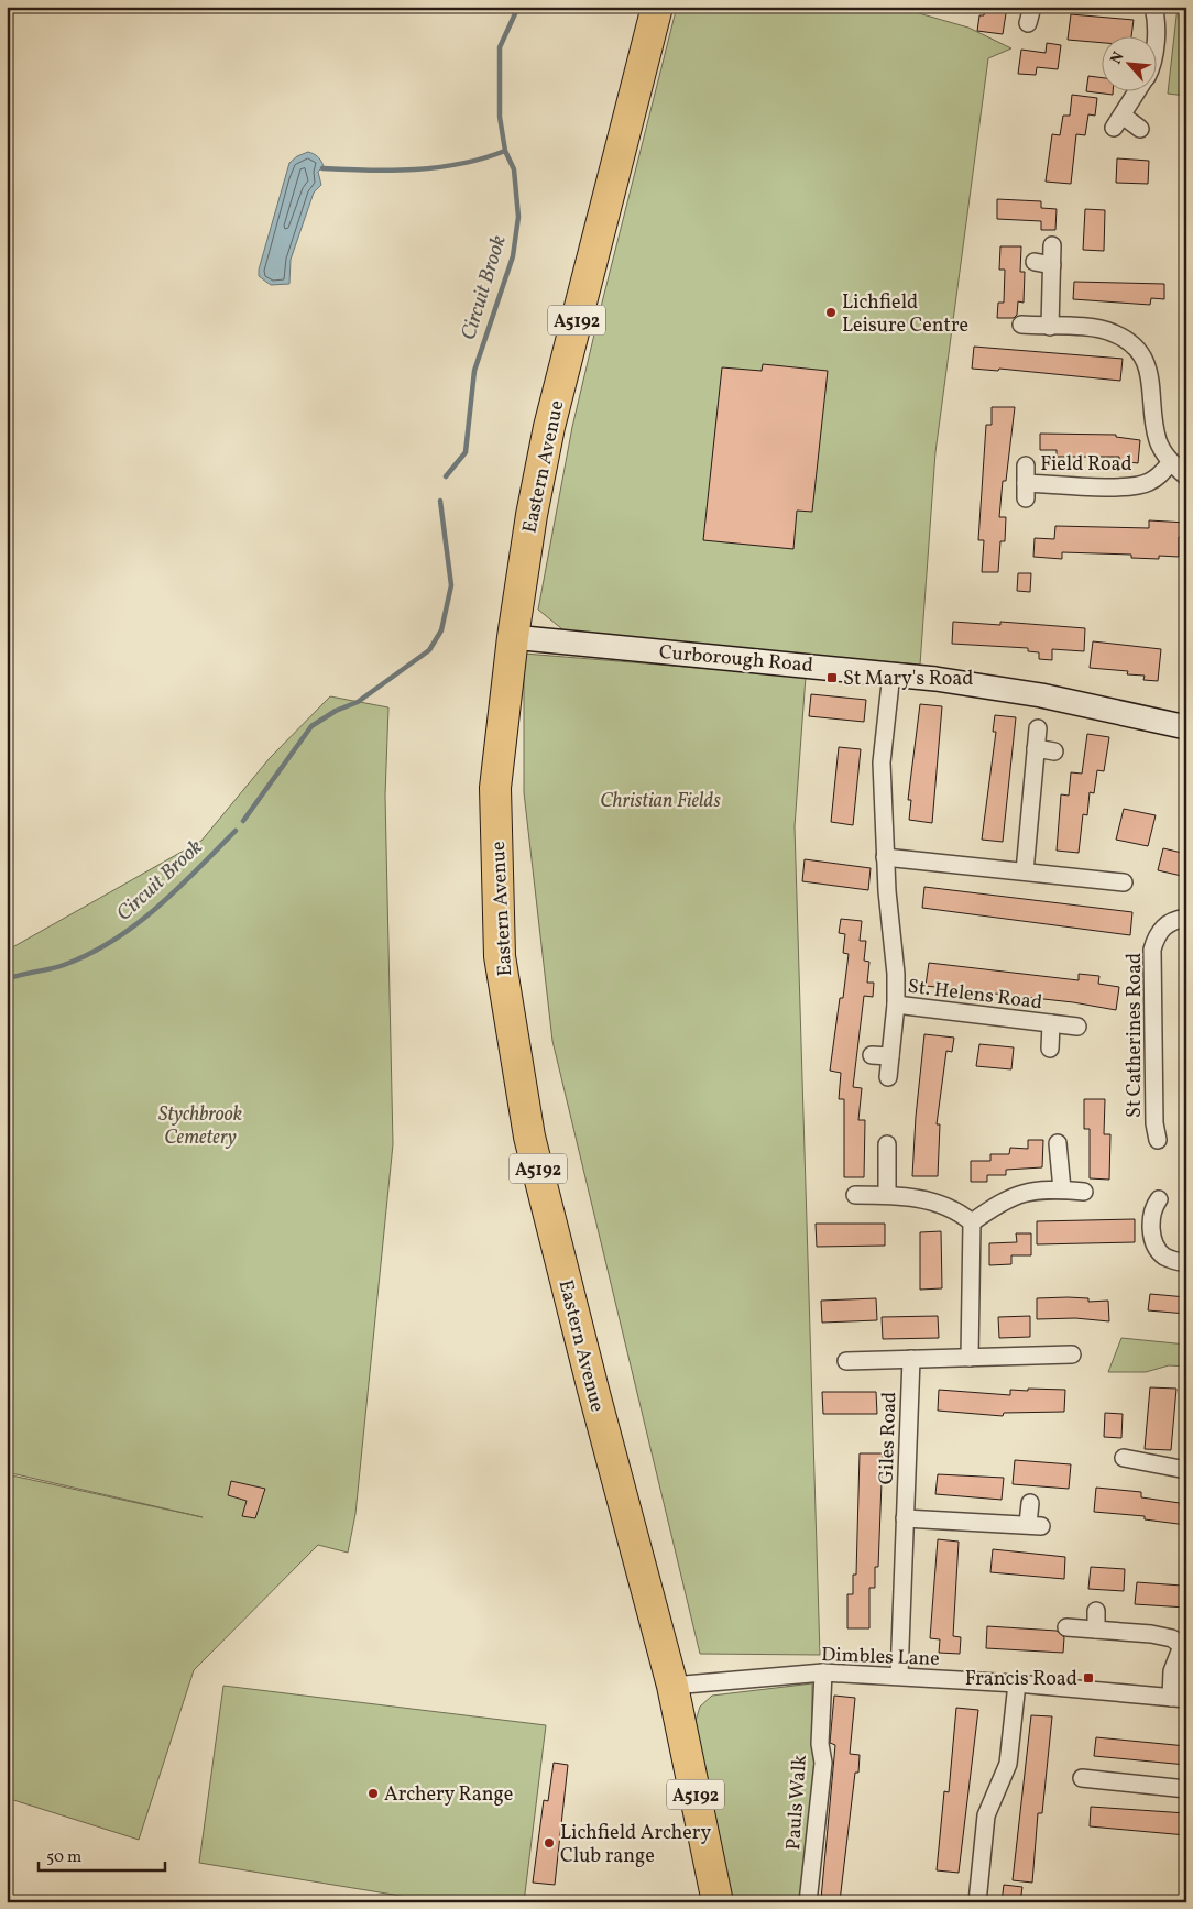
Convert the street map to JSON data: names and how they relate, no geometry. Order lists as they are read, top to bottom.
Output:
{
  "streets": {
    "highway": ["A5192", "Eastern Avenue"],
    "street": [
      "Field Road",
      "Curborough Road",
      "St. Helens Road",
      "St Catherines Road",
      "Giles Road",
      "Dimbles Lane",
      "Pauls Walk"
    ]
  },
  "crossings": [
    ["Eastern Avenue", "Curborough Road"],
    ["Eastern Avenue", "Dimbles Lane"],
    ["Giles Road", "Dimbles Lane"],
    ["Dimbles Lane", "Pauls Walk"]
  ],
  "water": ["Circuit Brook"],
  "parks": ["Christian Fields", "Stychbrook Cemetery"],
  "places": {
    "other": ["Lichfield Leisure Centre", "Archery Range", "Lichfield Archery Club range"],
    "transit": ["St Mary's Road", "Francis Road"]
  },
  "scale_bar": "50 m",
  "north": "top left"
}
